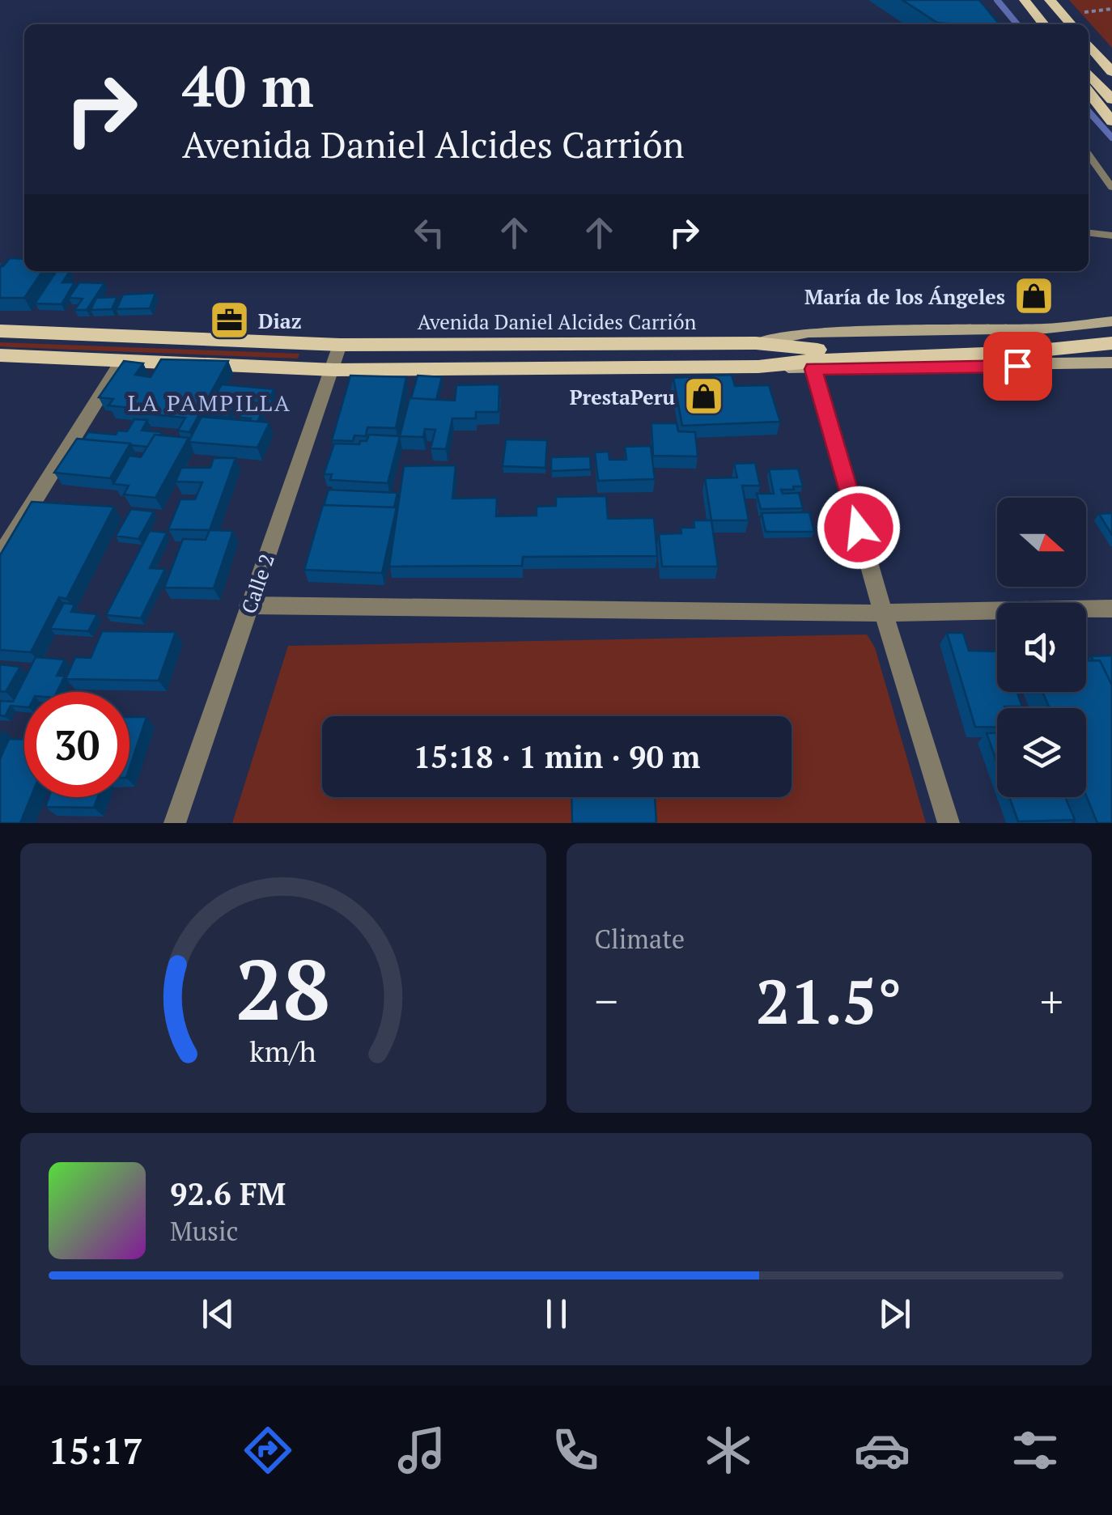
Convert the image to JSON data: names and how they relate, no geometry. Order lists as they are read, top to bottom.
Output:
{
  "streets": {
    "main road": ["Avenida Daniel Alcides Carrión"],
    "street": ["Calle 2"]
  },
  "crossings": [
    ["Avenida Daniel Alcides Carrión", "Calle 2"]
  ],
  "districts": ["LA PAMPILLA"],
  "places": {
    "shop": ["María de los Ángeles", "PrestaPeru"],
    "office": ["Diaz"]
  },
  "north": "right",
  "page": {
    "turn": ["40 m", "Avenida Daniel Alcides Carrión"],
    "limit": "30",
    "trip": "15:18 · 1 min · 90 m",
    "tile": "Climate",
    "heat": ["−", "21.5°", "+"],
    "song": ["92.6 FM", "Music"],
    "tabs": "15:17",
    "gauge": ["28", "km/h"]
  }
}
